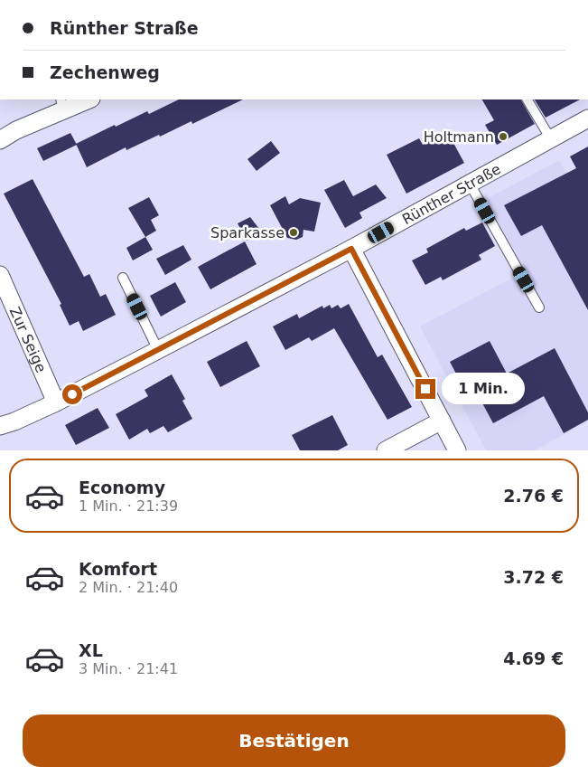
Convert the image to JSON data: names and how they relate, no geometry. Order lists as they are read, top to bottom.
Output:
{
  "streets": {
    "street": ["Rünther Straße", "Zur Seige"]
  },
  "crossings": [
    ["Rünther Straße", "Zur Seige"]
  ],
  "places": ["Holtmann", "Sparkasse"],
  "page": {
    "banner": ["Rünther Straße", "Zechenweg"],
    "bubble": "1 Min.",
    "list": [
      {
        "name": "Economy",
        "note": "1 Min. · 21:39",
        "value": "2.76 €"
      },
      {
        "name": "Komfort",
        "note": "2 Min. · 21:40",
        "value": "3.72 €"
      },
      {
        "name": "XL",
        "note": "3 Min. · 21:41",
        "value": "4.69 €"
      }
    ],
    "buttons": "Bestätigen"
  }
}
